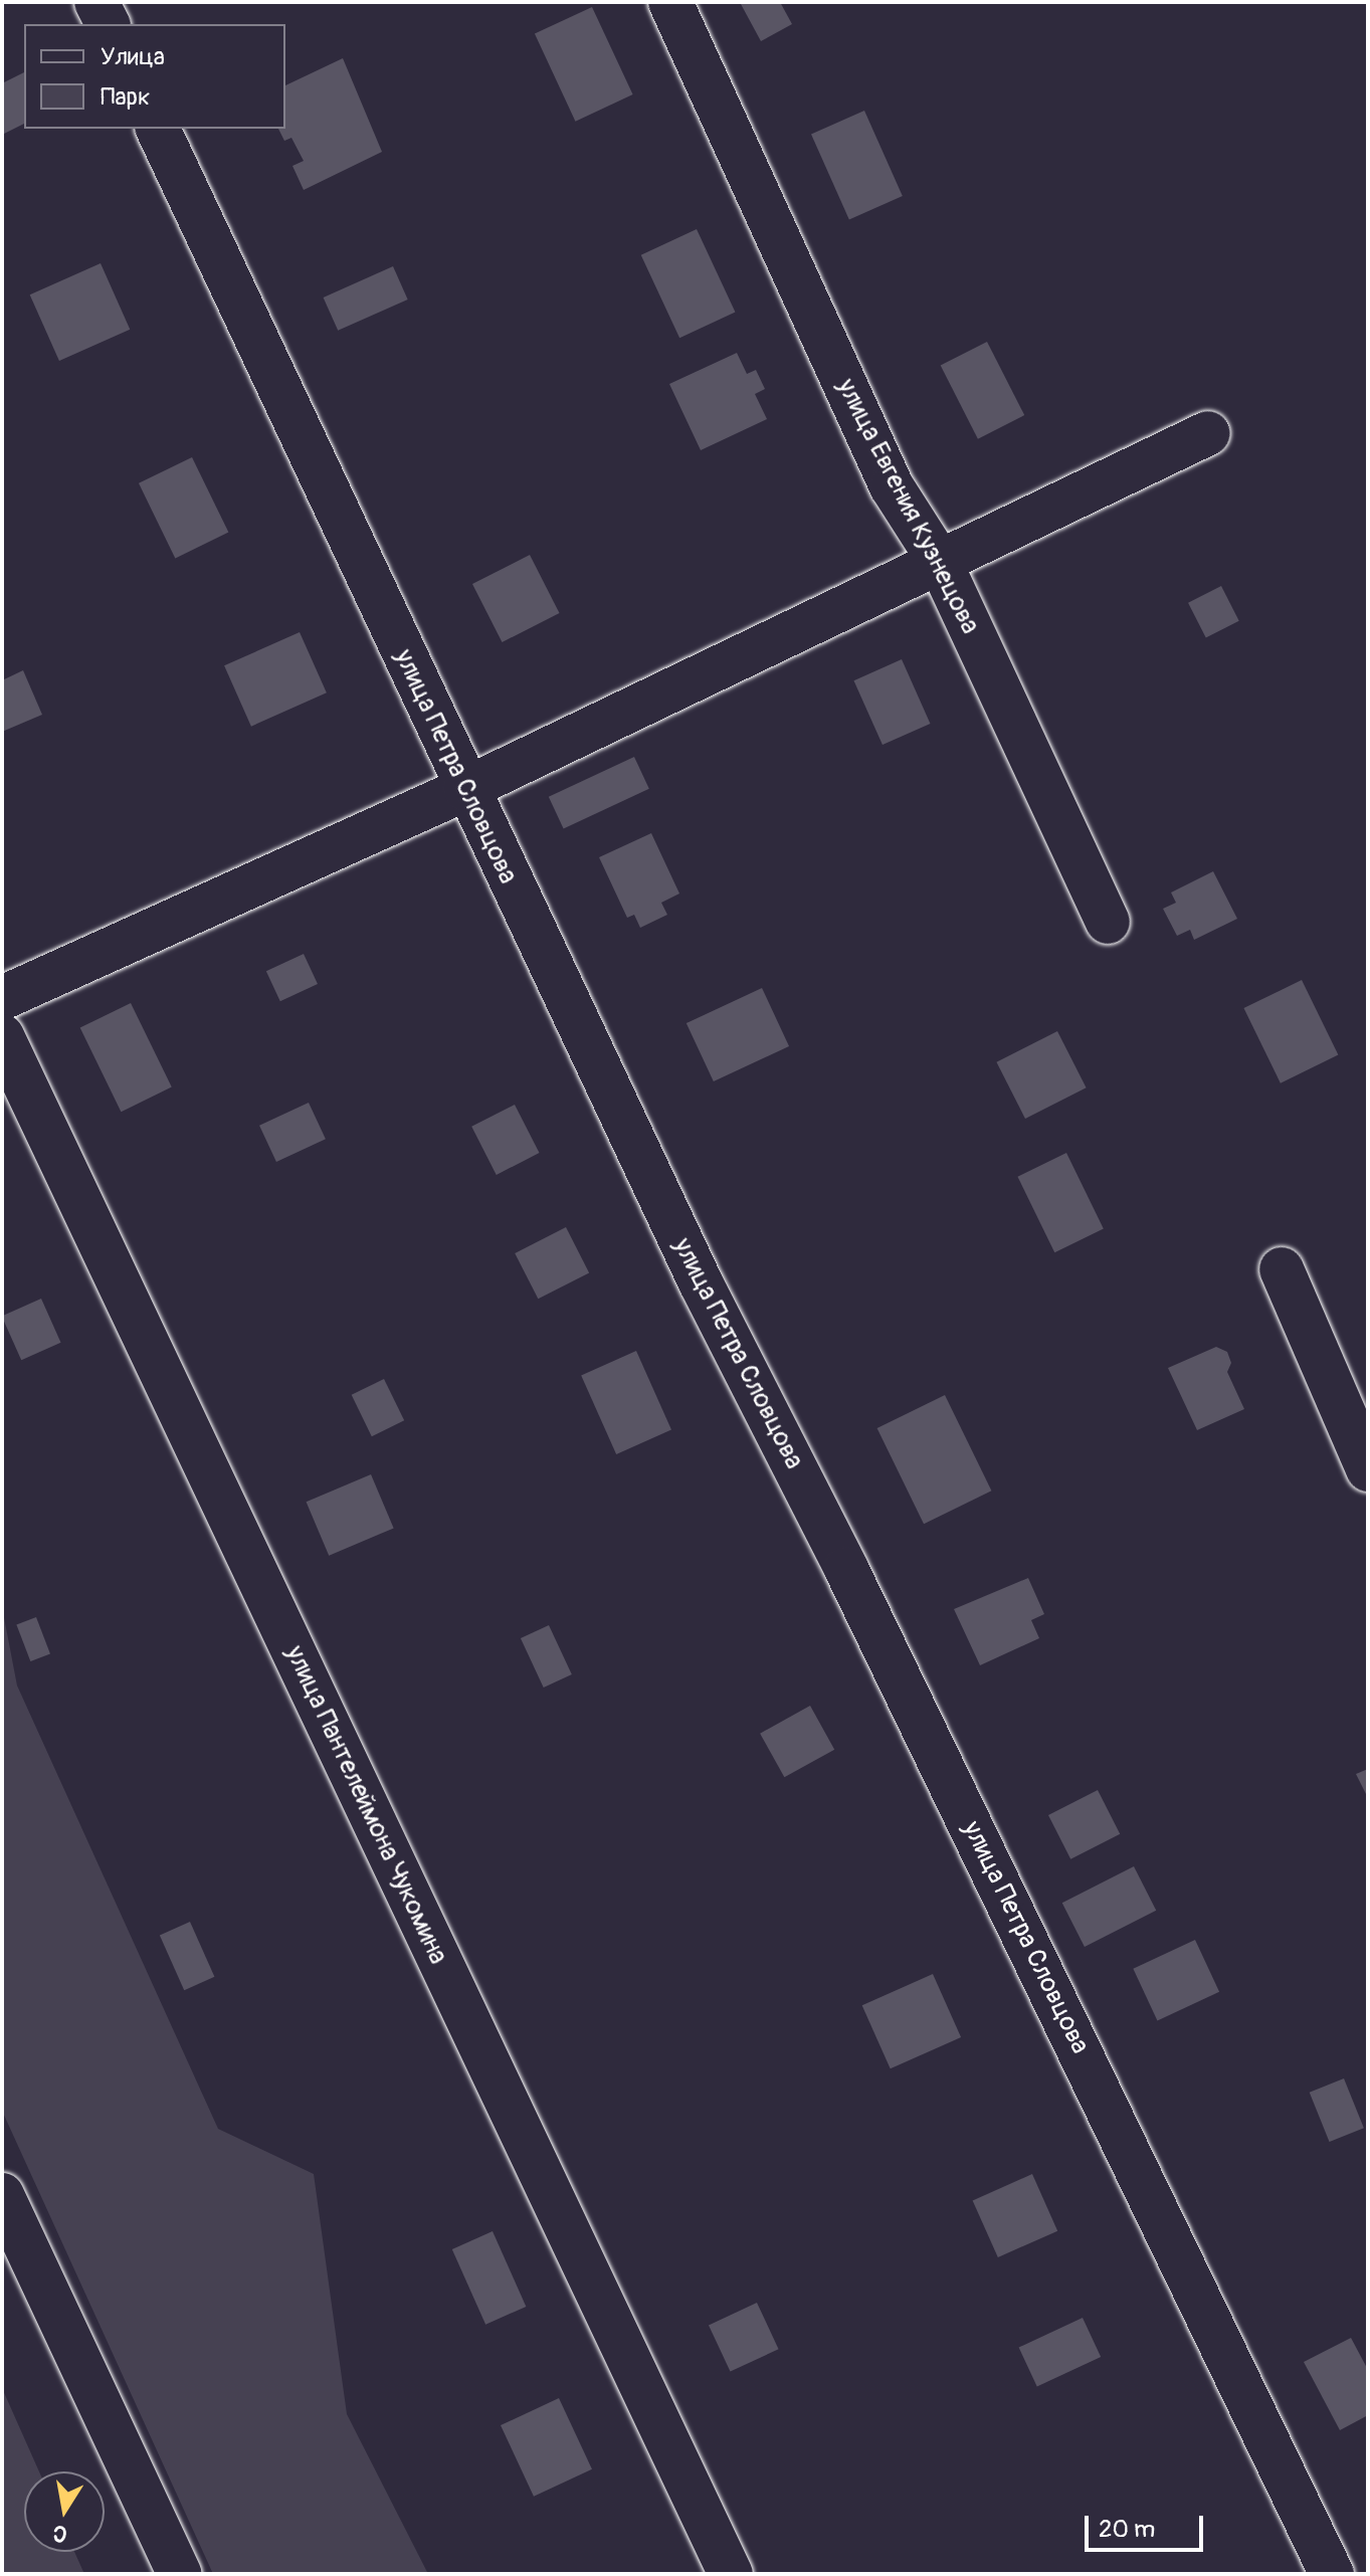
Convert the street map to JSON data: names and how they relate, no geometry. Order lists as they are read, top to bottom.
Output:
{
  "streets": {
    "street": ["улица Евгения Кузнецова", "улица Петра Словцова", "улица Пантелеймона Чукомина"]
  },
  "legend": ["Улица", "Парк"],
  "scale_bar": "20 m",
  "north": "bottom"
}
